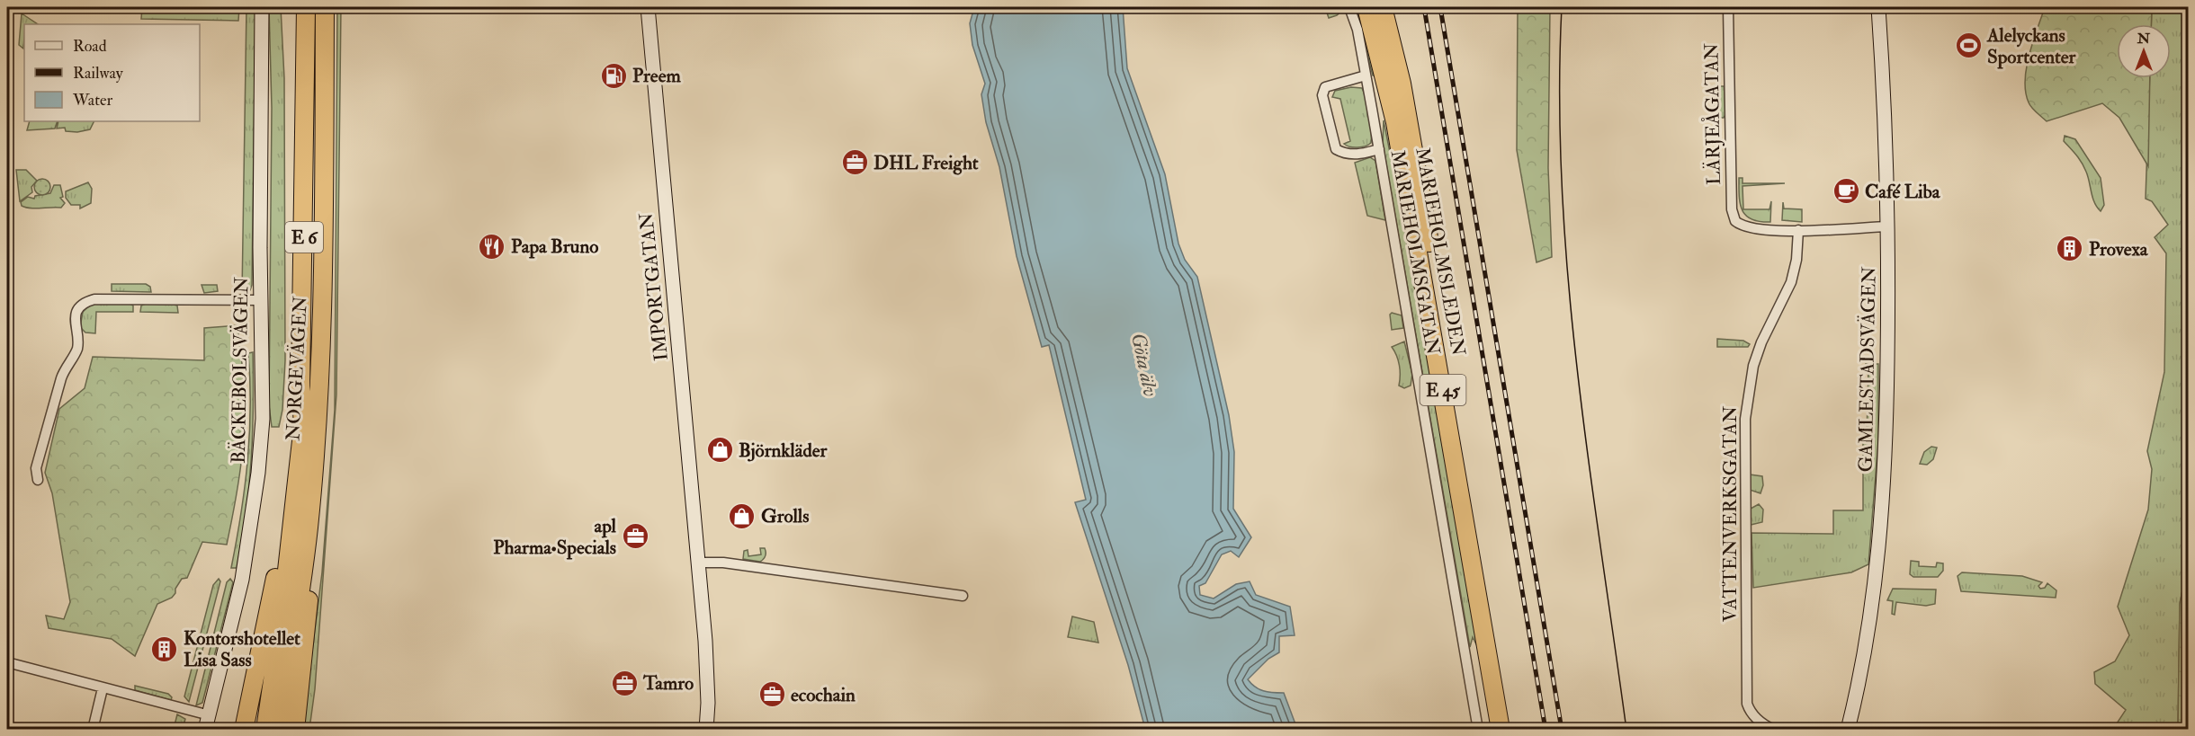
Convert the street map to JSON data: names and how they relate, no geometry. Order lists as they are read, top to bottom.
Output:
{
  "streets": {
    "highway": [
      "E 6",
      "MARIEHOLMSLEDEN",
      "NORGEVÄGEN",
      "E 45"
    ],
    "street": [
      "LÄRJEÅGATAN",
      "MARIEHOLMSGATAN",
      "IMPORTGATAN",
      "GAMLESTADSVÄGEN",
      "BÄCKEBOLSVÄGEN",
      "VATTENVERKSGATAN"
    ]
  },
  "crossings": [
    ["LÄRJEÅGATAN", "VATTENVERKSGATAN"]
  ],
  "water": ["Göta älv"],
  "places": {
    "sports": ["Alelyckans Sportcenter"],
    "fuel station": ["Preem"],
    "office": [
      "DHL Freight",
      "apl Pharma•Specials",
      "Tamro",
      "ecochain"
    ],
    "cafe": ["Café Liba"],
    "restaurant": ["Papa Bruno"],
    "building": ["Provexa", "Kontorshotellet Lisa Sass"],
    "shop": ["Björnkläder", "Grolls"]
  },
  "legend": ["Road", "Railway", "Water"],
  "north": "top"
}
